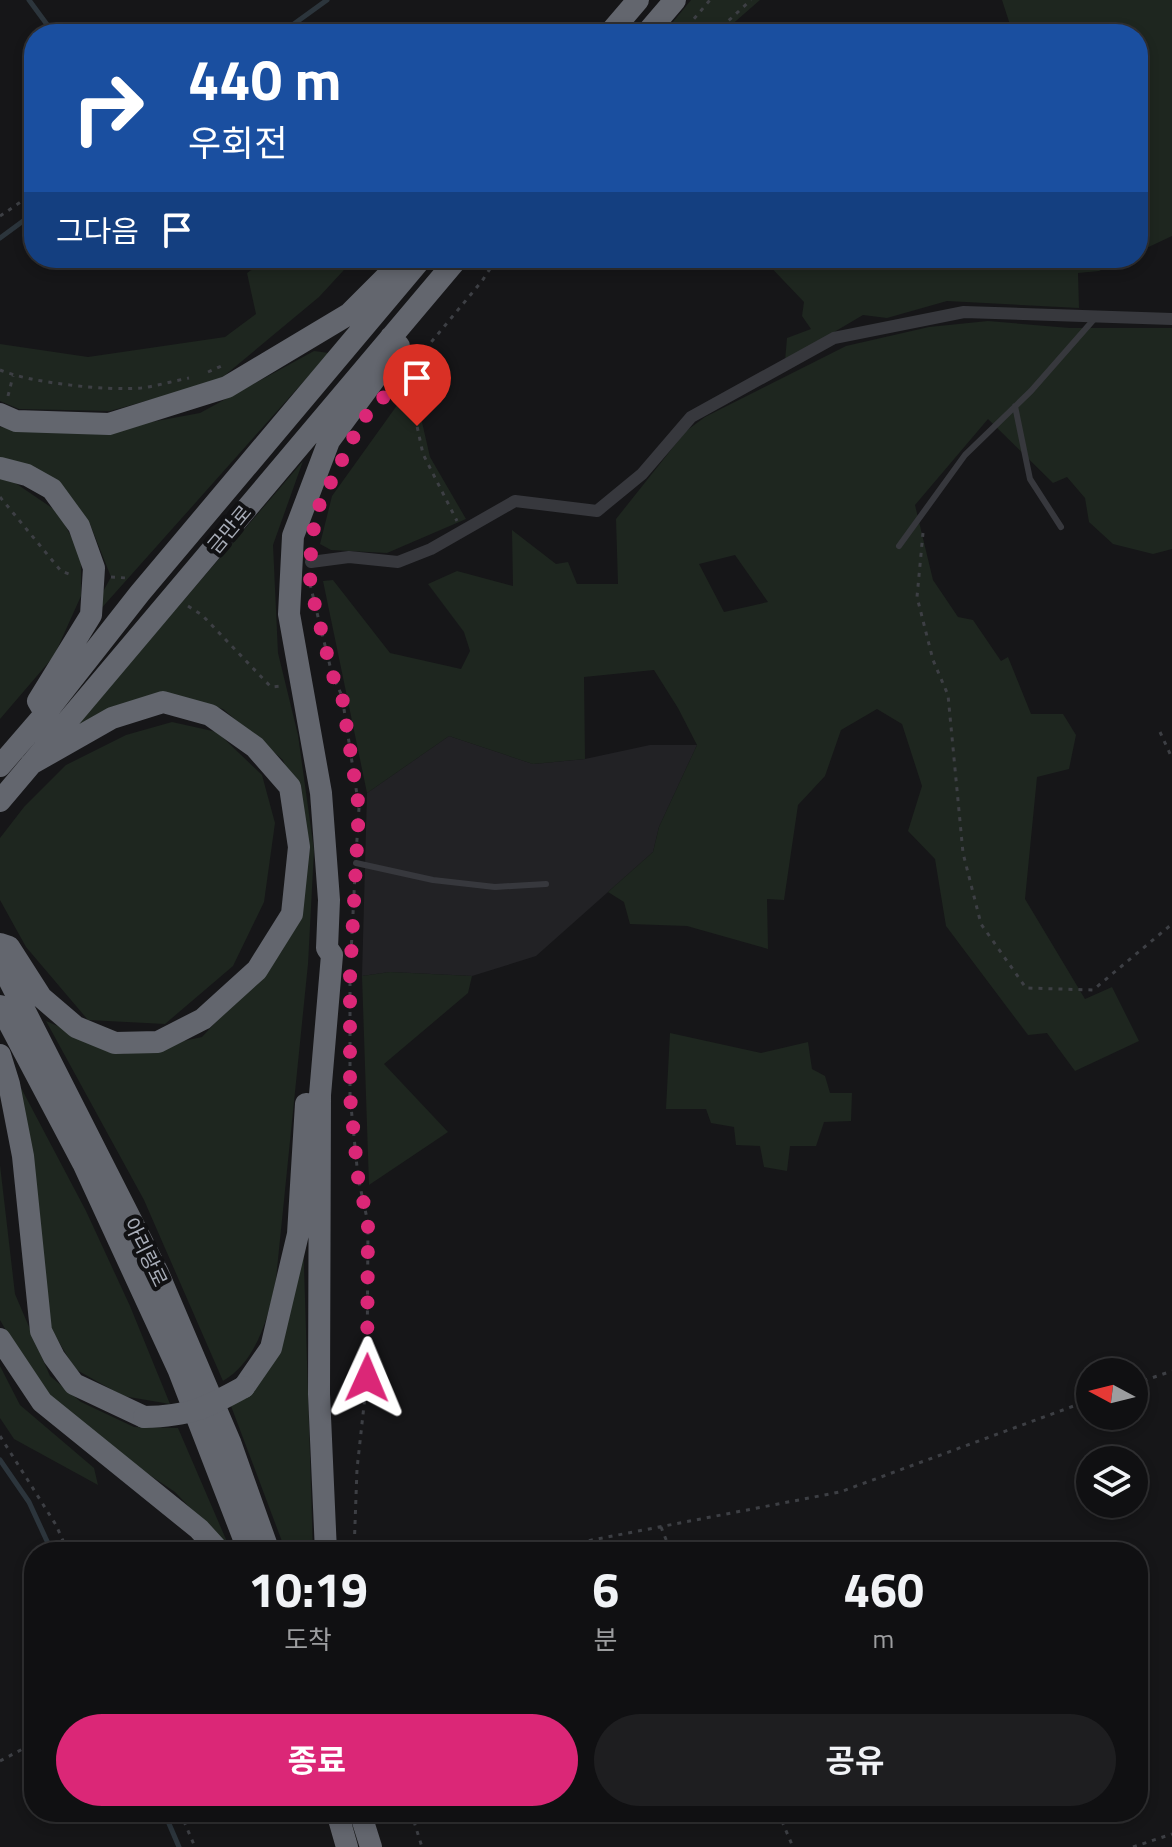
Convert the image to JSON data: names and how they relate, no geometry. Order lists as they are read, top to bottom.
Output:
{
  "streets": {
    "highway": ["금만로", "아리랑로"]
  },
  "north": "left",
  "page": {
    "turn": ["440 m", "우회전"],
    "then": "그다음",
    "eta": [
      "10:19",
      "도착",
      "6",
      "분",
      "460",
      "m"
    ],
    "buttons": ["종료", "공유"]
  }
}
